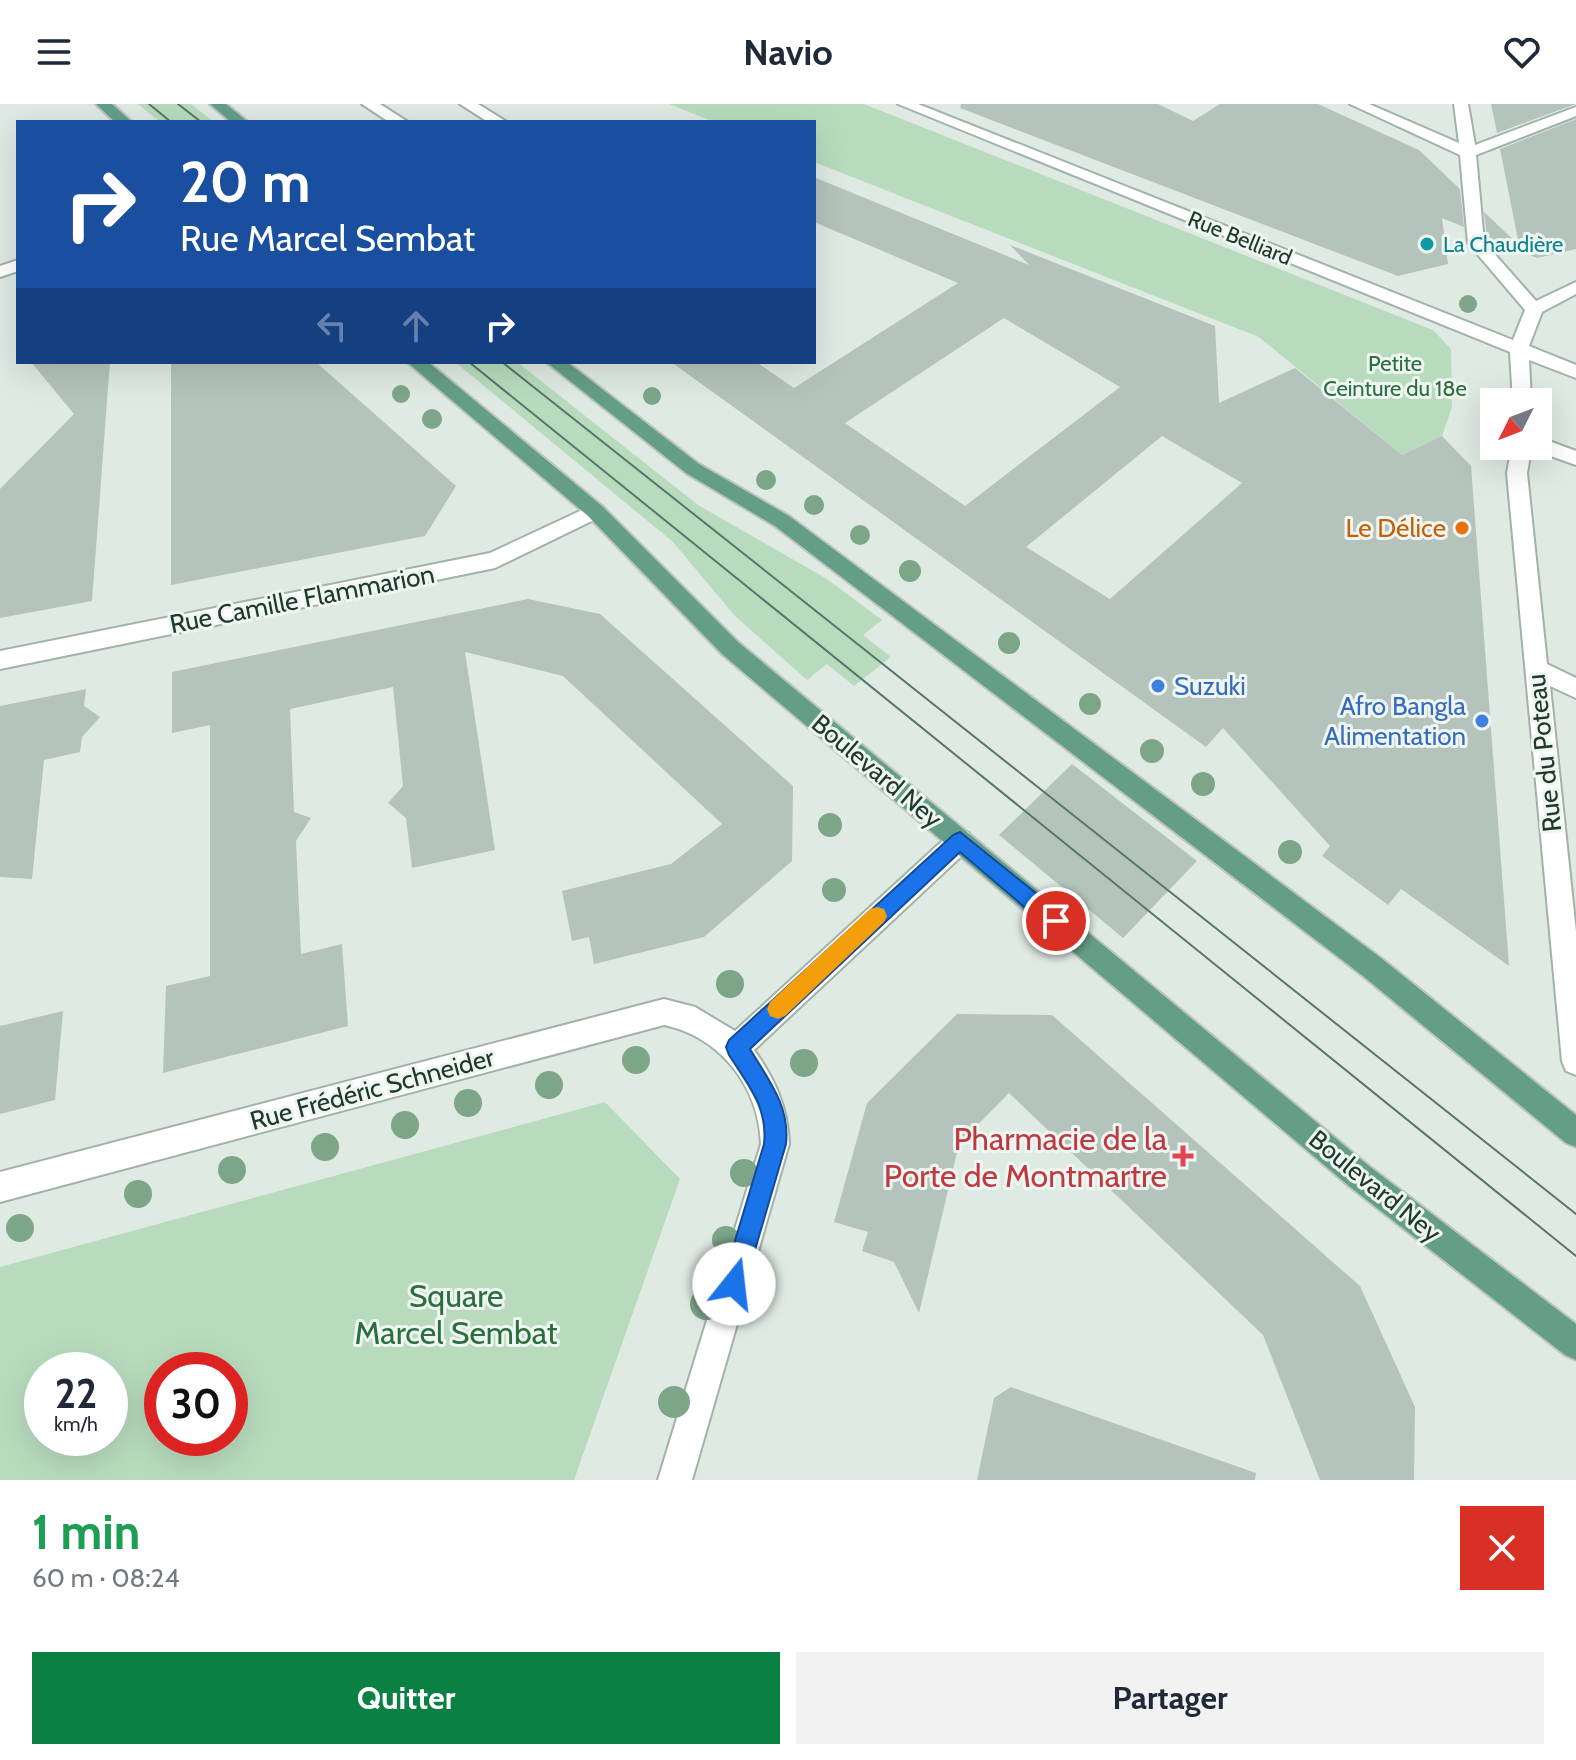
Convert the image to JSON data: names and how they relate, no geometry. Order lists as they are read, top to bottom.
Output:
{
  "streets": {
    "main road": ["Boulevard Ney"],
    "street": [
      "Rue Belliard",
      "Rue Camille Flammarion",
      "Rue du Poteau",
      "Rue Frédéric Schneider"
    ]
  },
  "crossings": [
    ["Rue Camille Flammarion", "Boulevard Ney"]
  ],
  "parks": ["Petite Ceinture du 18e", "Square Marcel Sembat"],
  "places": {
    "other": [
      "La Chaudière",
      "Le Délice",
      "Suzuki",
      "Afro Bangla Alimentation"
    ],
    "health": ["Pharmacie de la Porte de Montmartre"]
  },
  "north": "bottom left",
  "page": {
    "header": "Navio",
    "turn": ["20 m", "Rue Marcel Sembat"],
    "speed": "22 km/h",
    "limit": "30",
    "heading": ["1 min", "60 m · 08:24"],
    "buttons": ["Quitter", "Partager"]
  }
}
